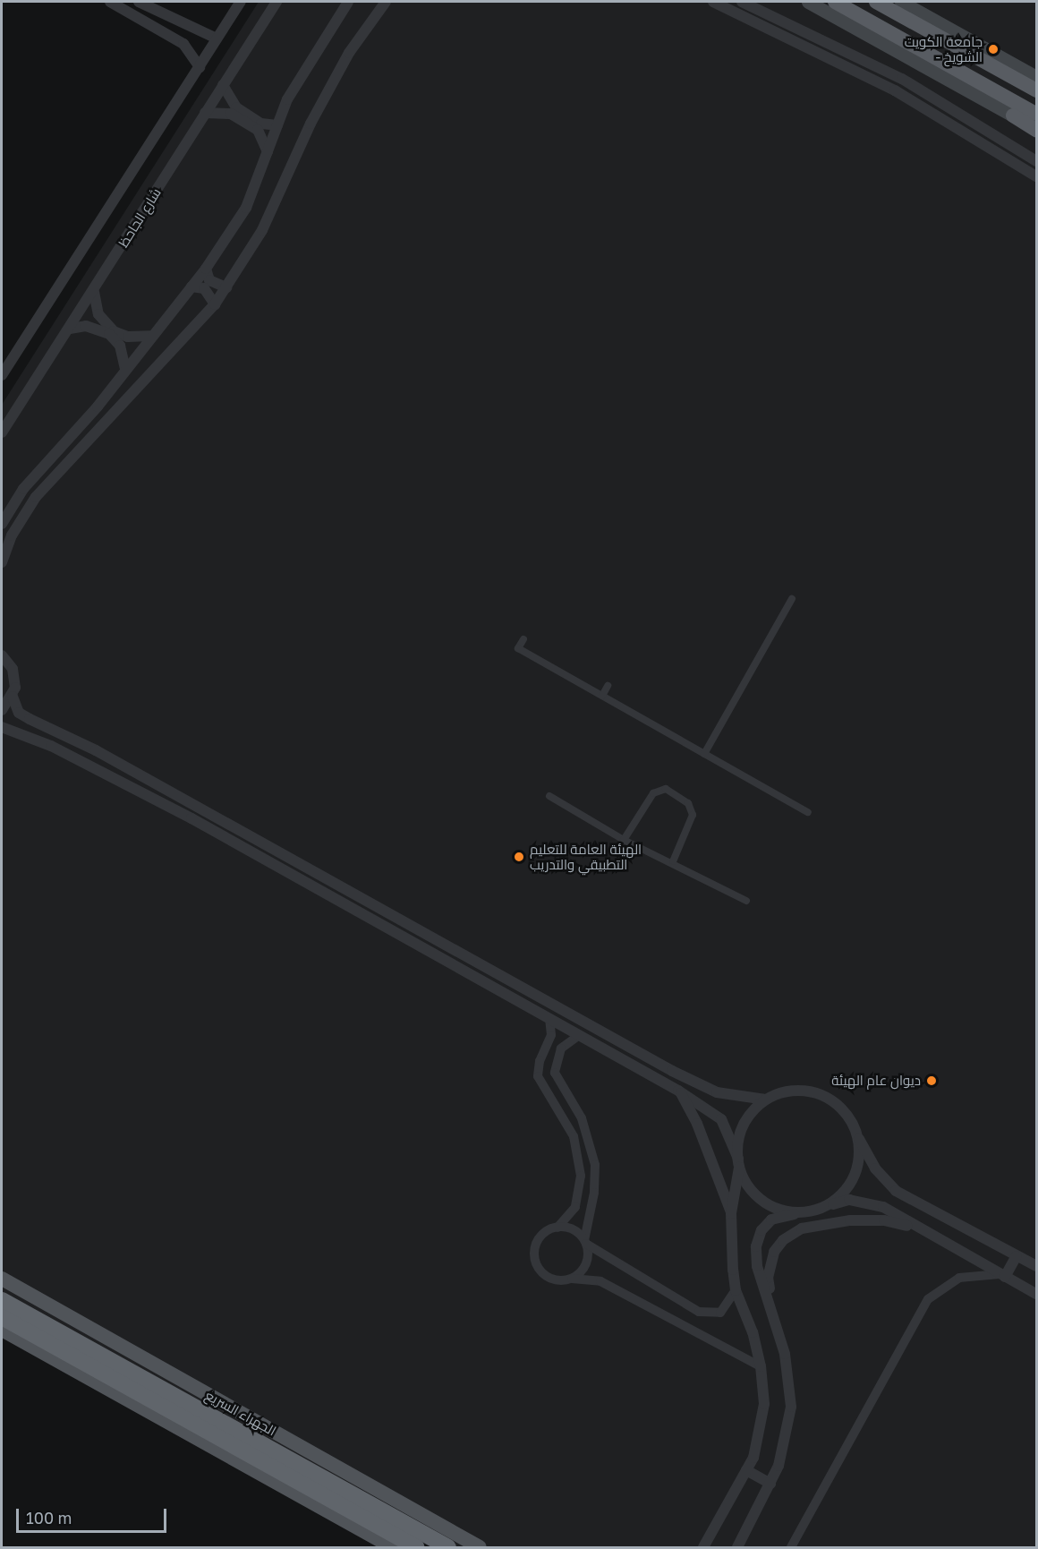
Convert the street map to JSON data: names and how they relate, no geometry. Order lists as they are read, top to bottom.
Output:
{
  "streets": {
    "highway": ["الجهراء السريع"],
    "street": ["شارع الجاحظ"]
  },
  "places": ["جامعة الكويت - الشويخ", "الهيئة العامة للتعليم التطبيقي والتدريب", "ديوان عام الهيئة"],
  "scale_bar": "100 m"
}
